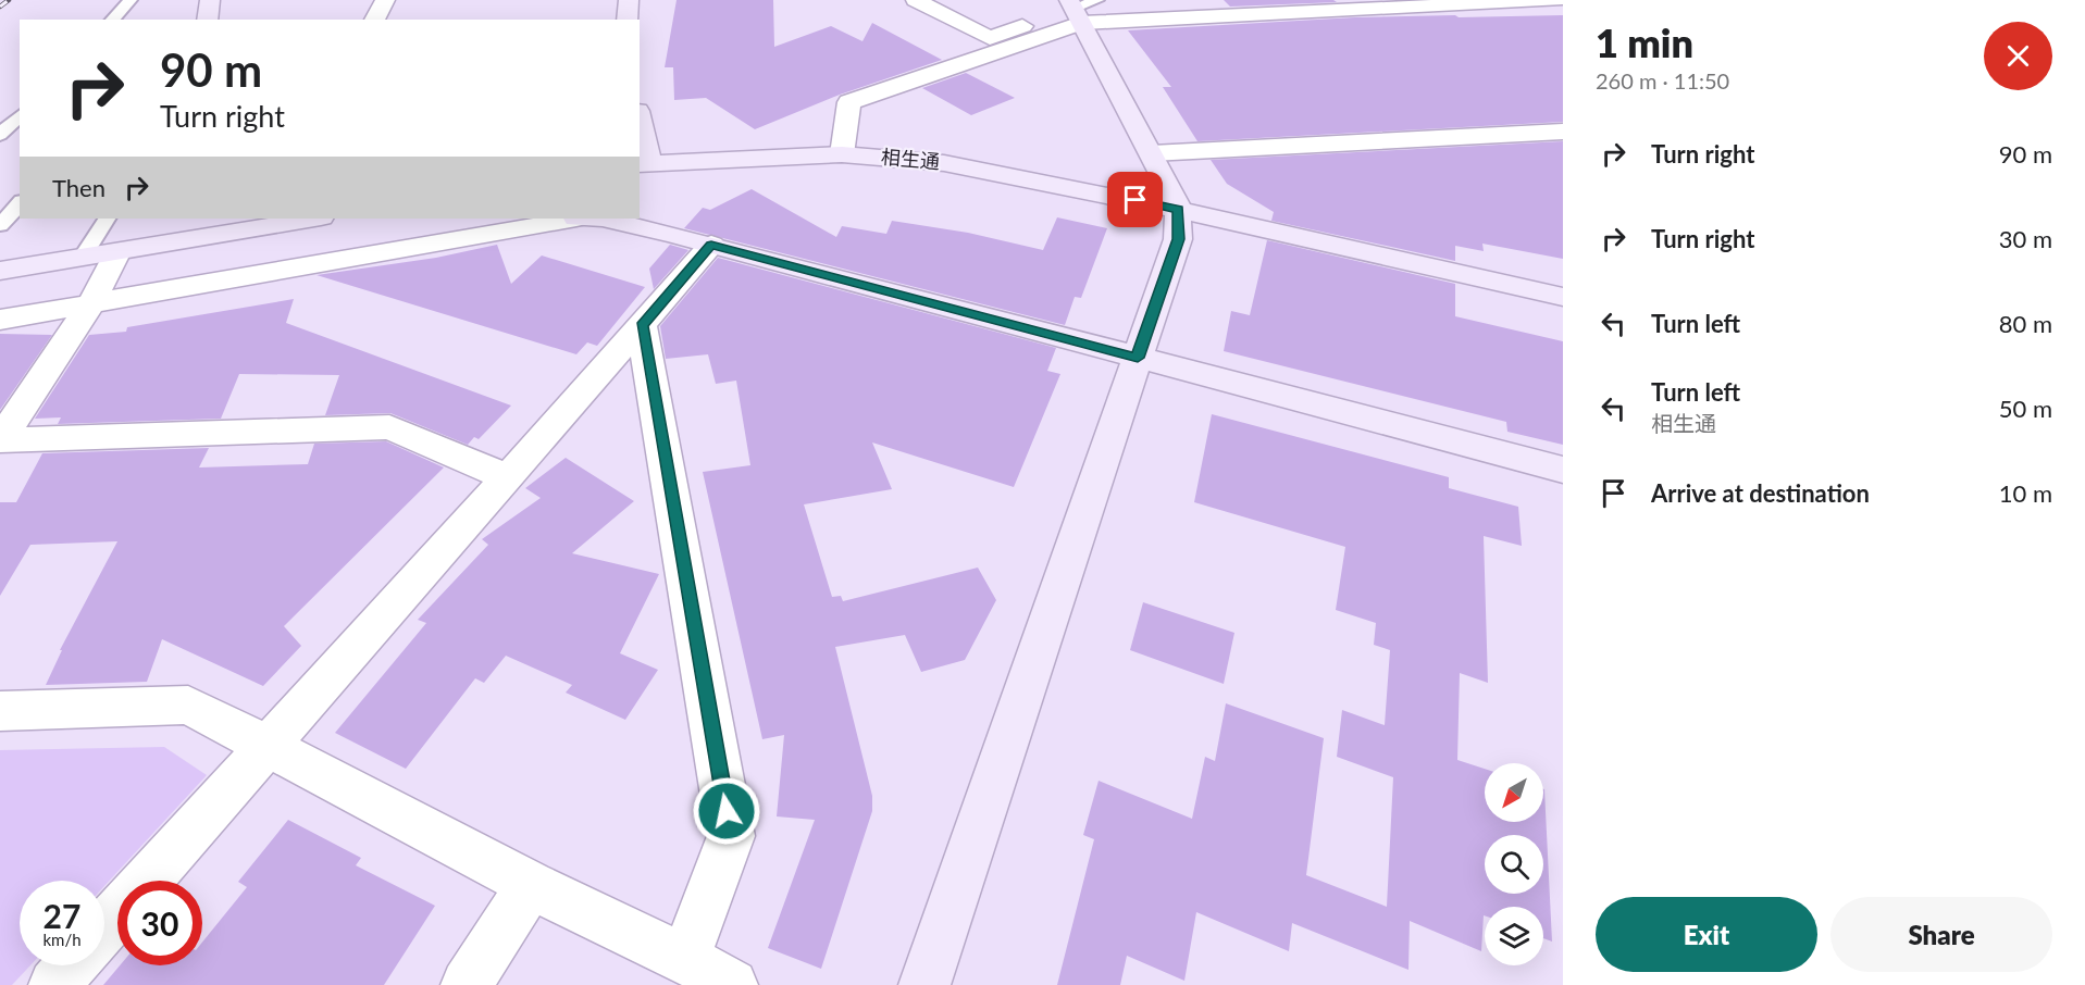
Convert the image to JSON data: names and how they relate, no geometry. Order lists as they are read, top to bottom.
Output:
{
  "streets": {
    "street": ["相生通"]
  },
  "north": "bottom left",
  "page": {
    "heading": ["1 min", "260 m · 11:50"],
    "turn": ["90 m", "Turn right"],
    "list": [
      {
        "name": "Turn right",
        "value": "90 m"
      },
      {
        "name": "Turn right",
        "value": "30 m"
      },
      {
        "name": "Turn left",
        "value": "80 m"
      },
      {
        "name": "Turn left",
        "note": "相生通",
        "value": "50 m"
      },
      {
        "name": "Arrive at destination",
        "value": "10 m"
      }
    ],
    "then": "Then",
    "speed": "27 km/h",
    "limit": "30",
    "buttons": ["Exit", "Share"]
  }
}
